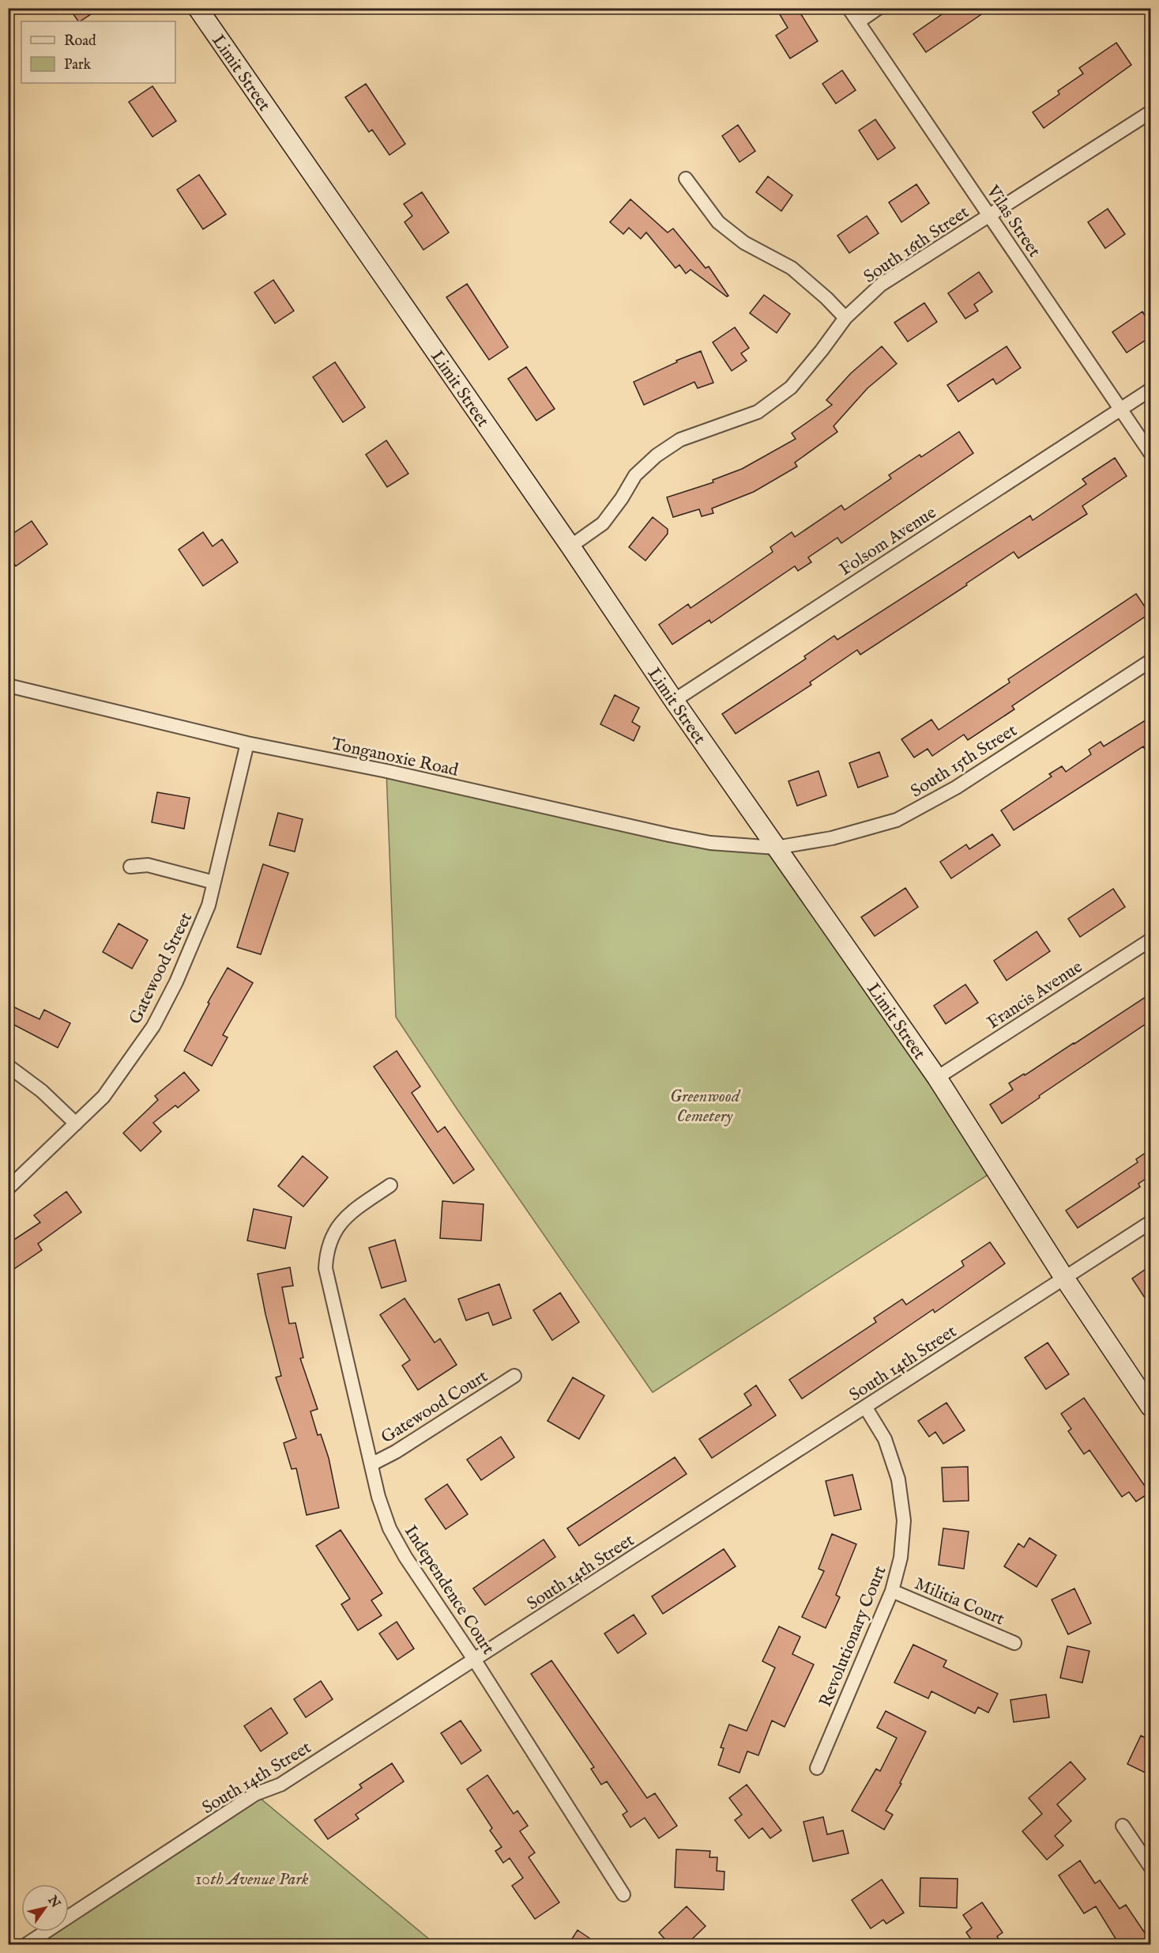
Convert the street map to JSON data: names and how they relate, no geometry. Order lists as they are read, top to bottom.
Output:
{
  "streets": {
    "street": [
      "Limit Street",
      "Vilas Street",
      "South 16th Street",
      "Folsom Avenue",
      "Tonganoxie Road",
      "South 15th Street",
      "Gatewood Street",
      "Francis Avenue",
      "South 14th Street",
      "Gatewood Court",
      "Independence Court",
      "Militia Court",
      "Revolutionary Court"
    ]
  },
  "crossings": [
    ["Limit Street", "South 16th Street"],
    ["Limit Street", "Folsom Avenue"],
    ["Limit Street", "Tonganoxie Road"],
    ["Limit Street", "South 15th Street"],
    ["Limit Street", "Francis Avenue"],
    ["Limit Street", "South 14th Street"],
    ["Vilas Street", "South 16th Street"],
    ["Vilas Street", "Folsom Avenue"],
    ["Tonganoxie Road", "South 15th Street"],
    ["Tonganoxie Road", "Gatewood Street"],
    ["South 14th Street", "Independence Court"],
    ["South 14th Street", "Revolutionary Court"],
    ["Gatewood Court", "Independence Court"],
    ["Militia Court", "Revolutionary Court"]
  ],
  "parks": ["Greenwood Cemetery", "10th Avenue Park"],
  "legend": ["Road", "Park"],
  "north": "top right"
}
